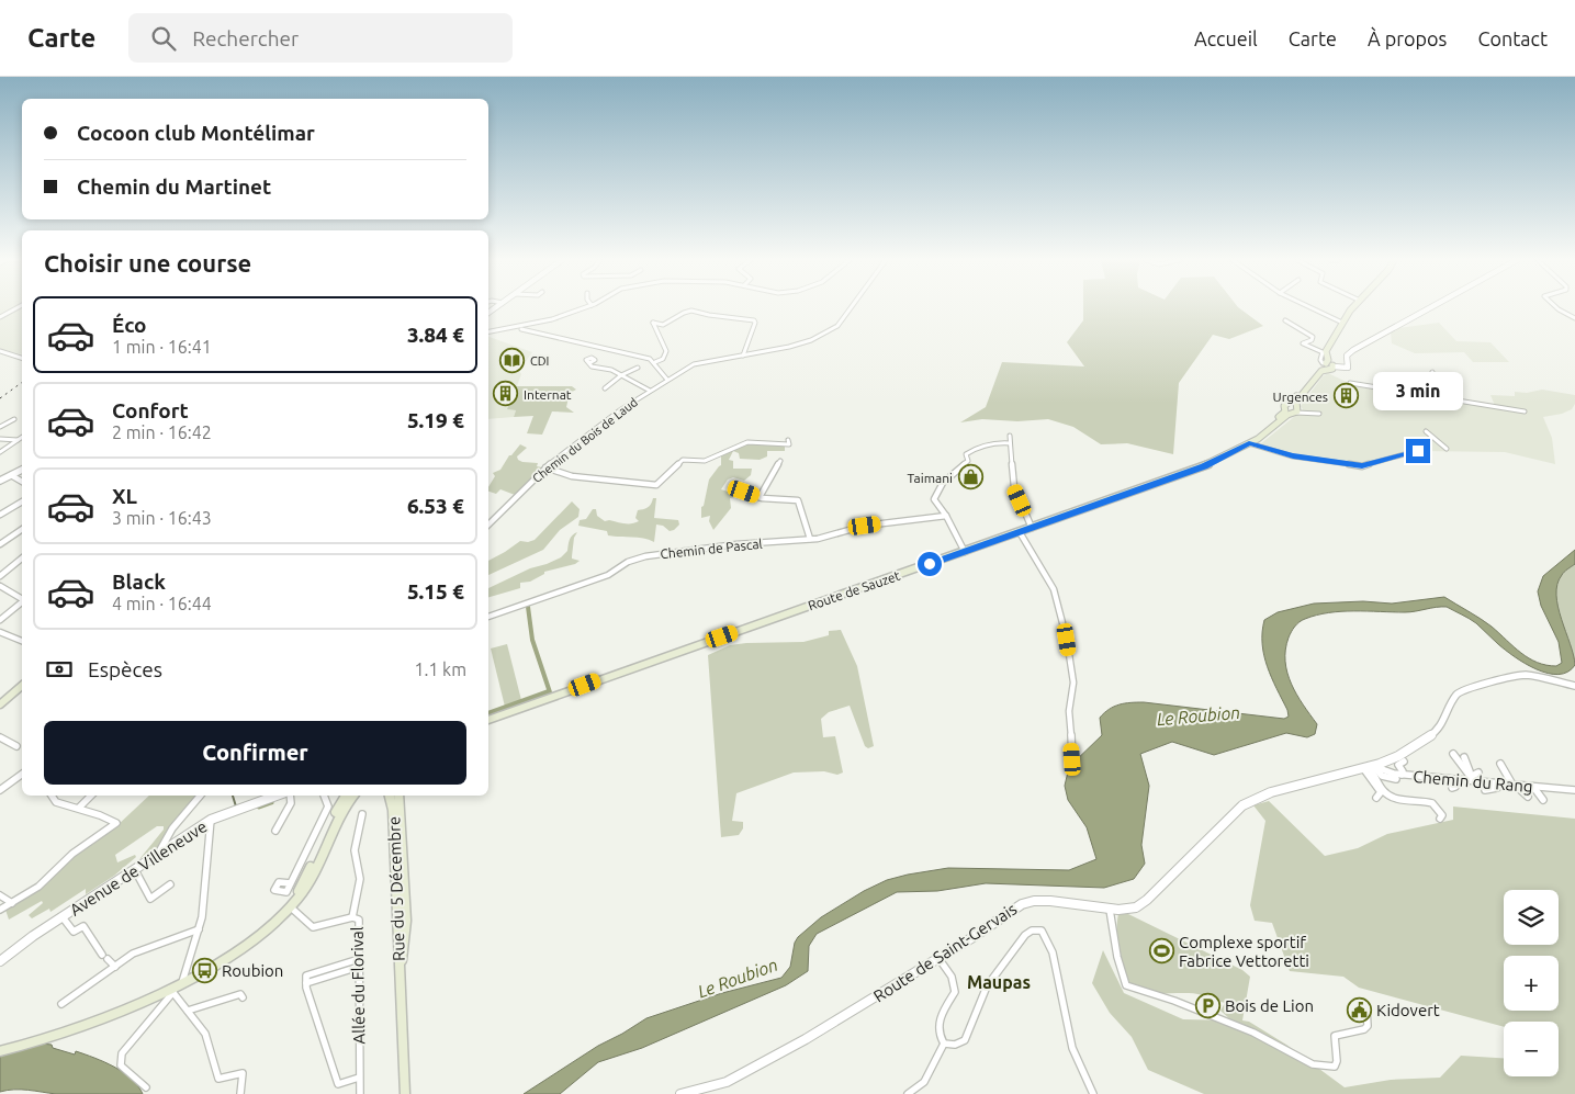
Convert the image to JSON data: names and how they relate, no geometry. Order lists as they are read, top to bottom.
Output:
{
  "streets": {
    "main road": ["Route de Sauzet", "Rue du 5 Décembre"],
    "street": [
      "Chemin du Bois de Laud",
      "Chemin de Pascal",
      "Chemin du Rang",
      "Avenue de Villeneuve",
      "Route de Saint-Gervais",
      "Allée du Florival"
    ]
  },
  "crossings": [
    ["Chemin du Rang", "Route de Saint-Gervais"]
  ],
  "districts": ["Maupas"],
  "water": ["Le Roubion"],
  "places": {
    "library": ["CDI"],
    "building": ["Internat", "Urgences"],
    "shop": ["Taimani"],
    "sports": ["Complexe sportif Fabrice Vettoretti"],
    "bus stop": ["Roubion"],
    "parking": ["Bois de Lion"],
    "public building": ["Kidovert"]
  },
  "page": {
    "header": "Carte",
    "search": "Rechercher",
    "nav": [
      "Accueil",
      "Carte",
      "À propos",
      "Contact"
    ],
    "banner": ["Cocoon club Montélimar", "Chemin du Martinet"],
    "heading": "Choisir une course",
    "list": [
      {
        "name": "Éco",
        "note": "1 min · 16:41",
        "value": "3.84 €"
      },
      {
        "name": "Confort",
        "note": "2 min · 16:42",
        "value": "5.19 €"
      },
      {
        "name": "XL",
        "note": "3 min · 16:43",
        "value": "6.53 €"
      },
      {
        "name": "Black",
        "note": "4 min · 16:44",
        "value": "5.15 €"
      }
    ],
    "bubble": "3 min",
    "pay": ["Espèces", "1.1 km"],
    "buttons": "Confirmer",
    "map_buttons": ["+", "−"]
  }
}
